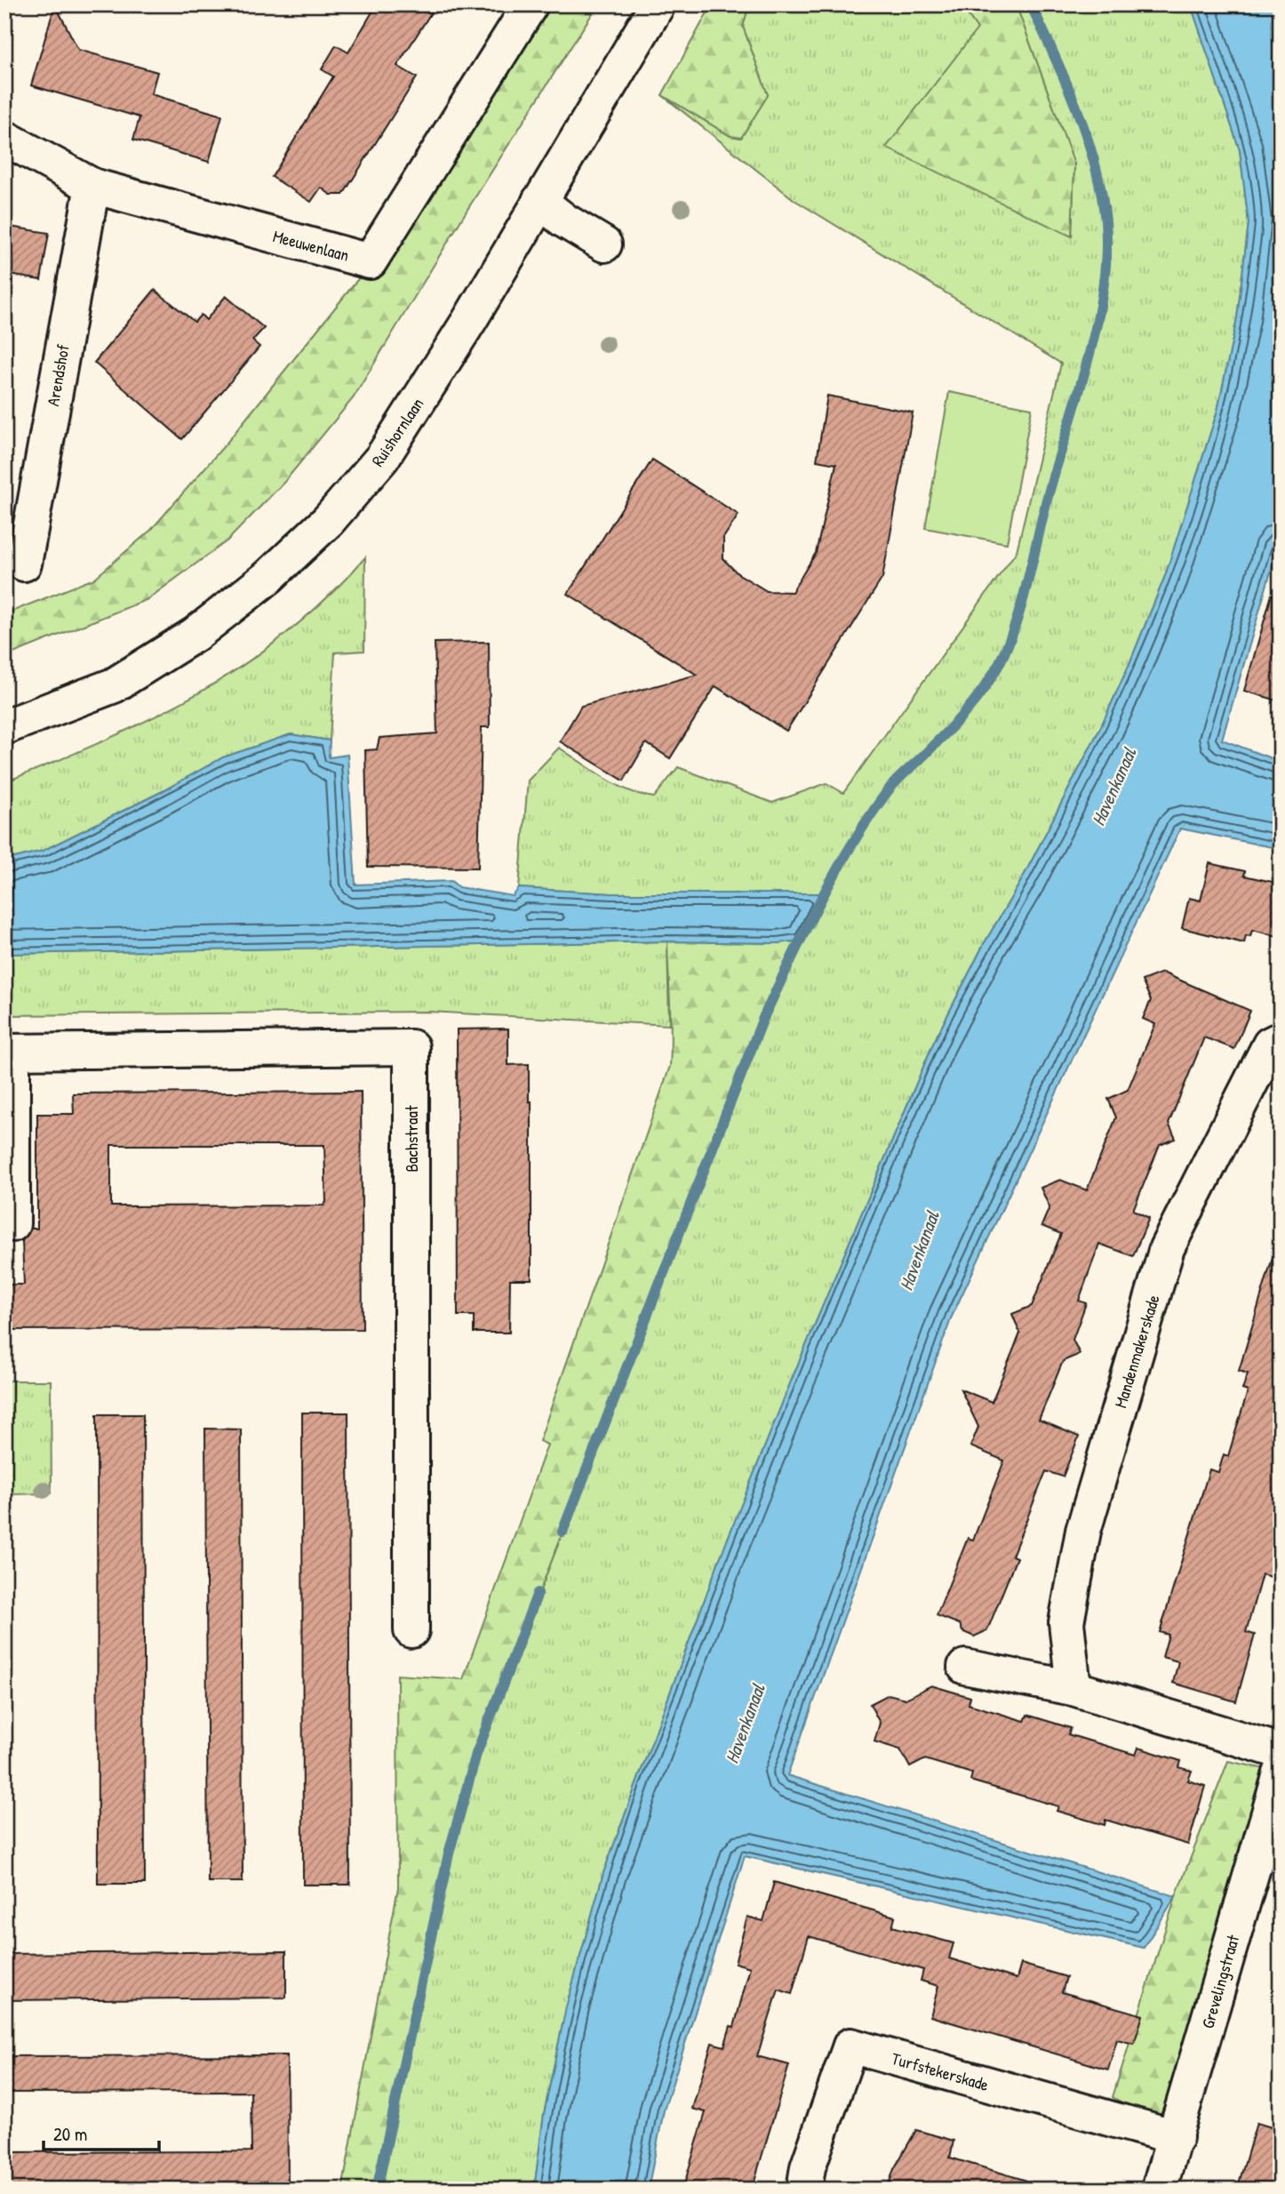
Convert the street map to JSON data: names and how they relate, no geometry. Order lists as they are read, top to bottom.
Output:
{
  "streets": {
    "street": [
      "Meeuwenlaan",
      "Arendshof",
      "Ruishornlaan",
      "Bachstraat",
      "Mandenmakerskade",
      "Grevelingstraat",
      "Turfstekerskade"
    ]
  },
  "crossings": [
    ["Meeuwenlaan", "Arendshof"],
    ["Grevelingstraat", "Turfstekerskade"]
  ],
  "water": ["Havenkanaal"],
  "scale_bar": "20 m"
}
